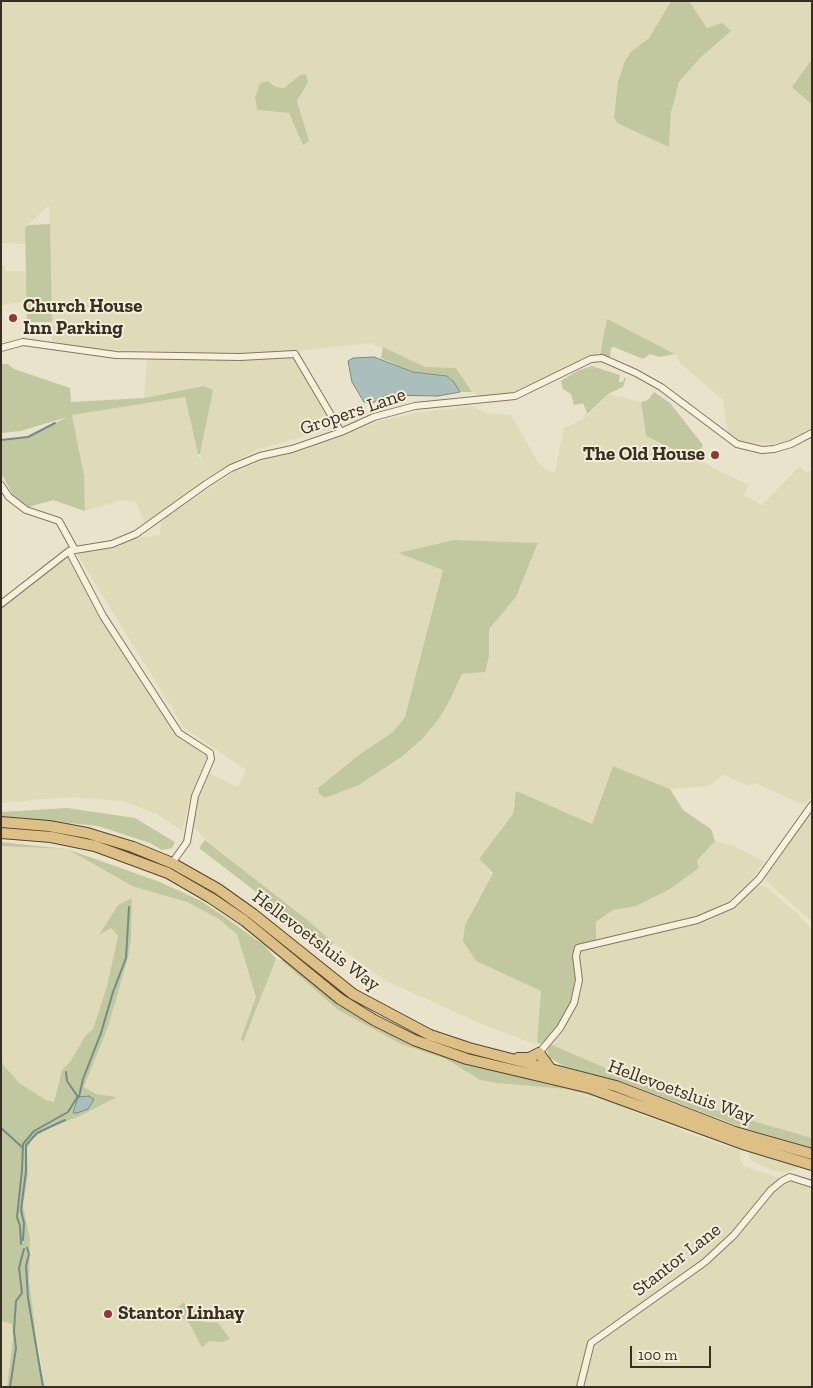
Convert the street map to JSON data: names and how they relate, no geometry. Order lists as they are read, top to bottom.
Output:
{
  "streets": {
    "highway": ["Hellevoetsluis Way"],
    "street": ["Gropers Lane", "Stantor Lane"]
  },
  "places": ["Church House Inn Parking", "The Old House", "Stantor Linhay"],
  "scale_bar": "100 m"
}
